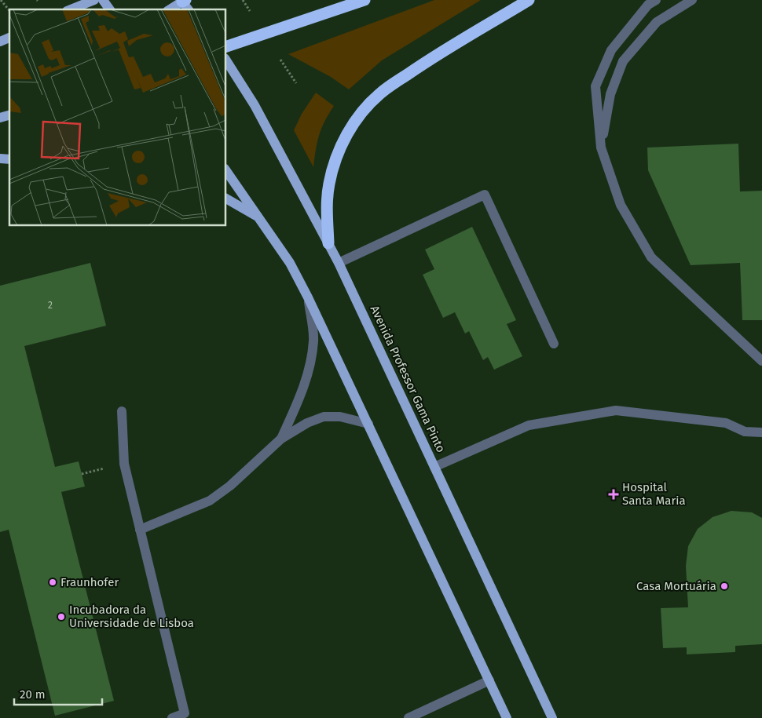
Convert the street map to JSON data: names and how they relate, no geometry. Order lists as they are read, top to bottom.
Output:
{
  "streets": {
    "main road": ["Avenida Professor Gama Pinto"]
  },
  "places": {
    "health": ["Hospital Santa Maria"],
    "other": ["Fraunhofer", "Casa Mortuária", "Incubadora da Universidade de Lisboa"]
  },
  "house_numbers": ["2"],
  "scale_bar": "20 m"
}
